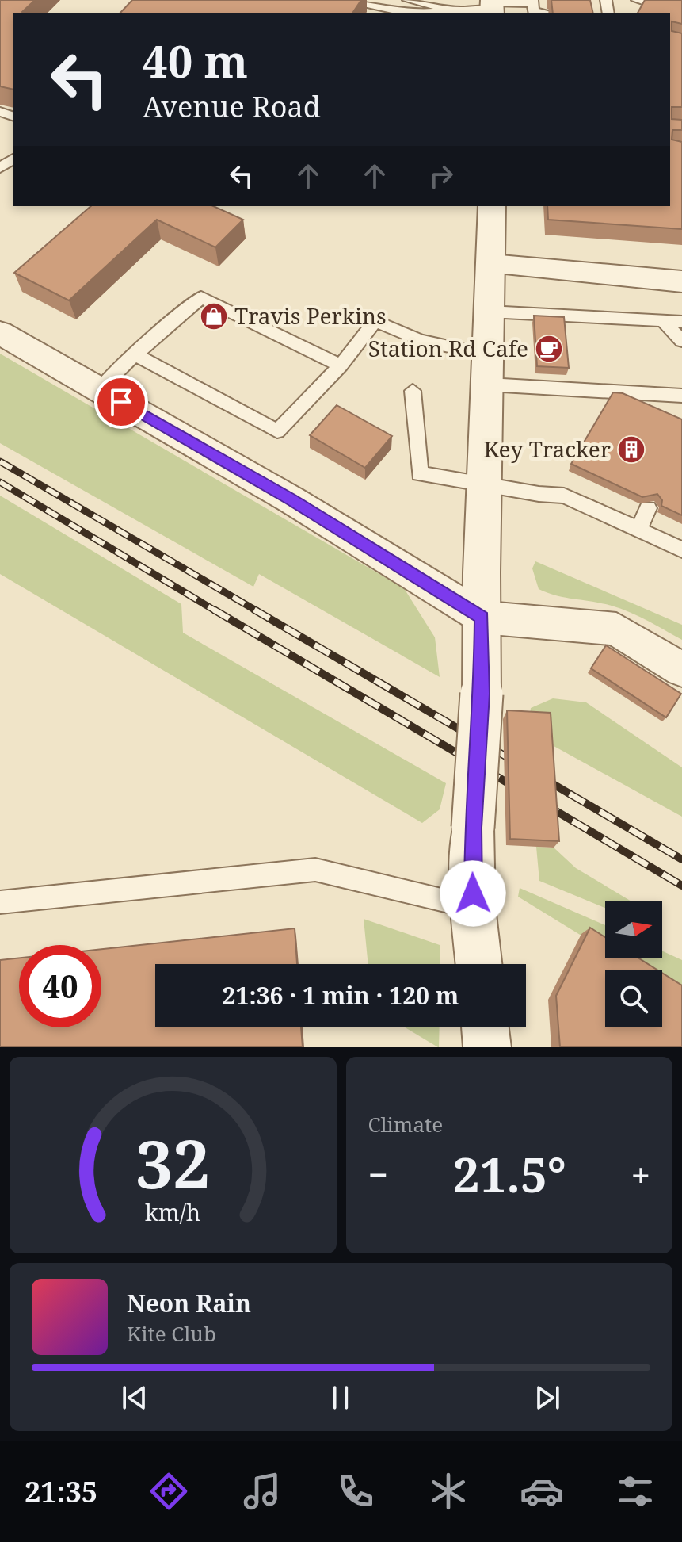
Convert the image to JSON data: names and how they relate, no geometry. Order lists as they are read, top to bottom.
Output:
{
  "places": {
    "shop": ["Travis Perkins"],
    "cafe": ["Station Rd Cafe"],
    "building": ["Key Tracker"]
  },
  "north": "right",
  "page": {
    "turn": ["40 m", "Avenue Road"],
    "limit": "40",
    "trip": "21:36 · 1 min · 120 m",
    "tile": "Climate",
    "heat": ["−", "21.5°", "+"],
    "song": ["Neon Rain", "Kite Club"],
    "tabs": "21:35",
    "gauge": ["32", "km/h"]
  }
}
